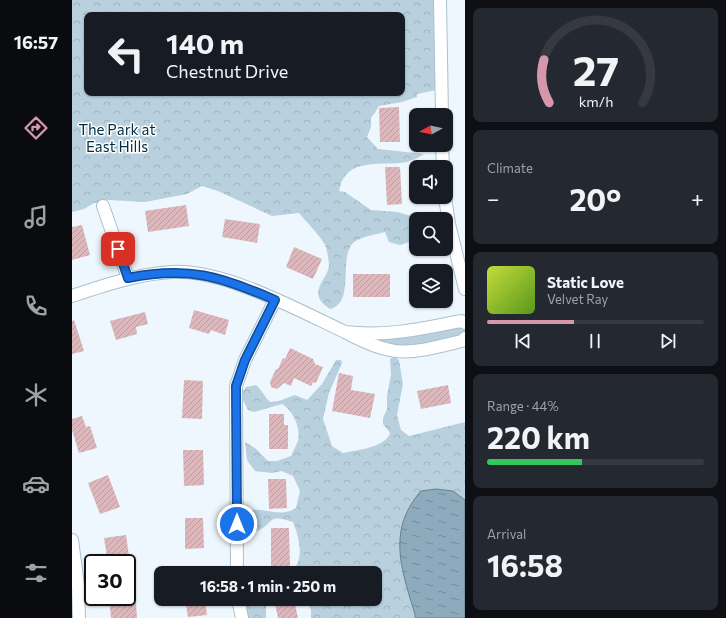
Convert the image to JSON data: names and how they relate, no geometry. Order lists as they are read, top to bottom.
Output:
{
  "parks": ["The Park at East Hills"],
  "north": "left",
  "page": {
    "tabs": "16:57",
    "turn": ["140 m", "Chestnut Drive"],
    "tile": [
      "Climate",
      ["Range · 44%", "220 km"],
      ["Arrival", "16:58"]
    ],
    "heat": ["−", "20°", "+"],
    "song": ["Static Love", "Velvet Ray"],
    "limit": "30",
    "trip": "16:58 · 1 min · 250 m",
    "gauge": ["27", "km/h"]
  }
}
